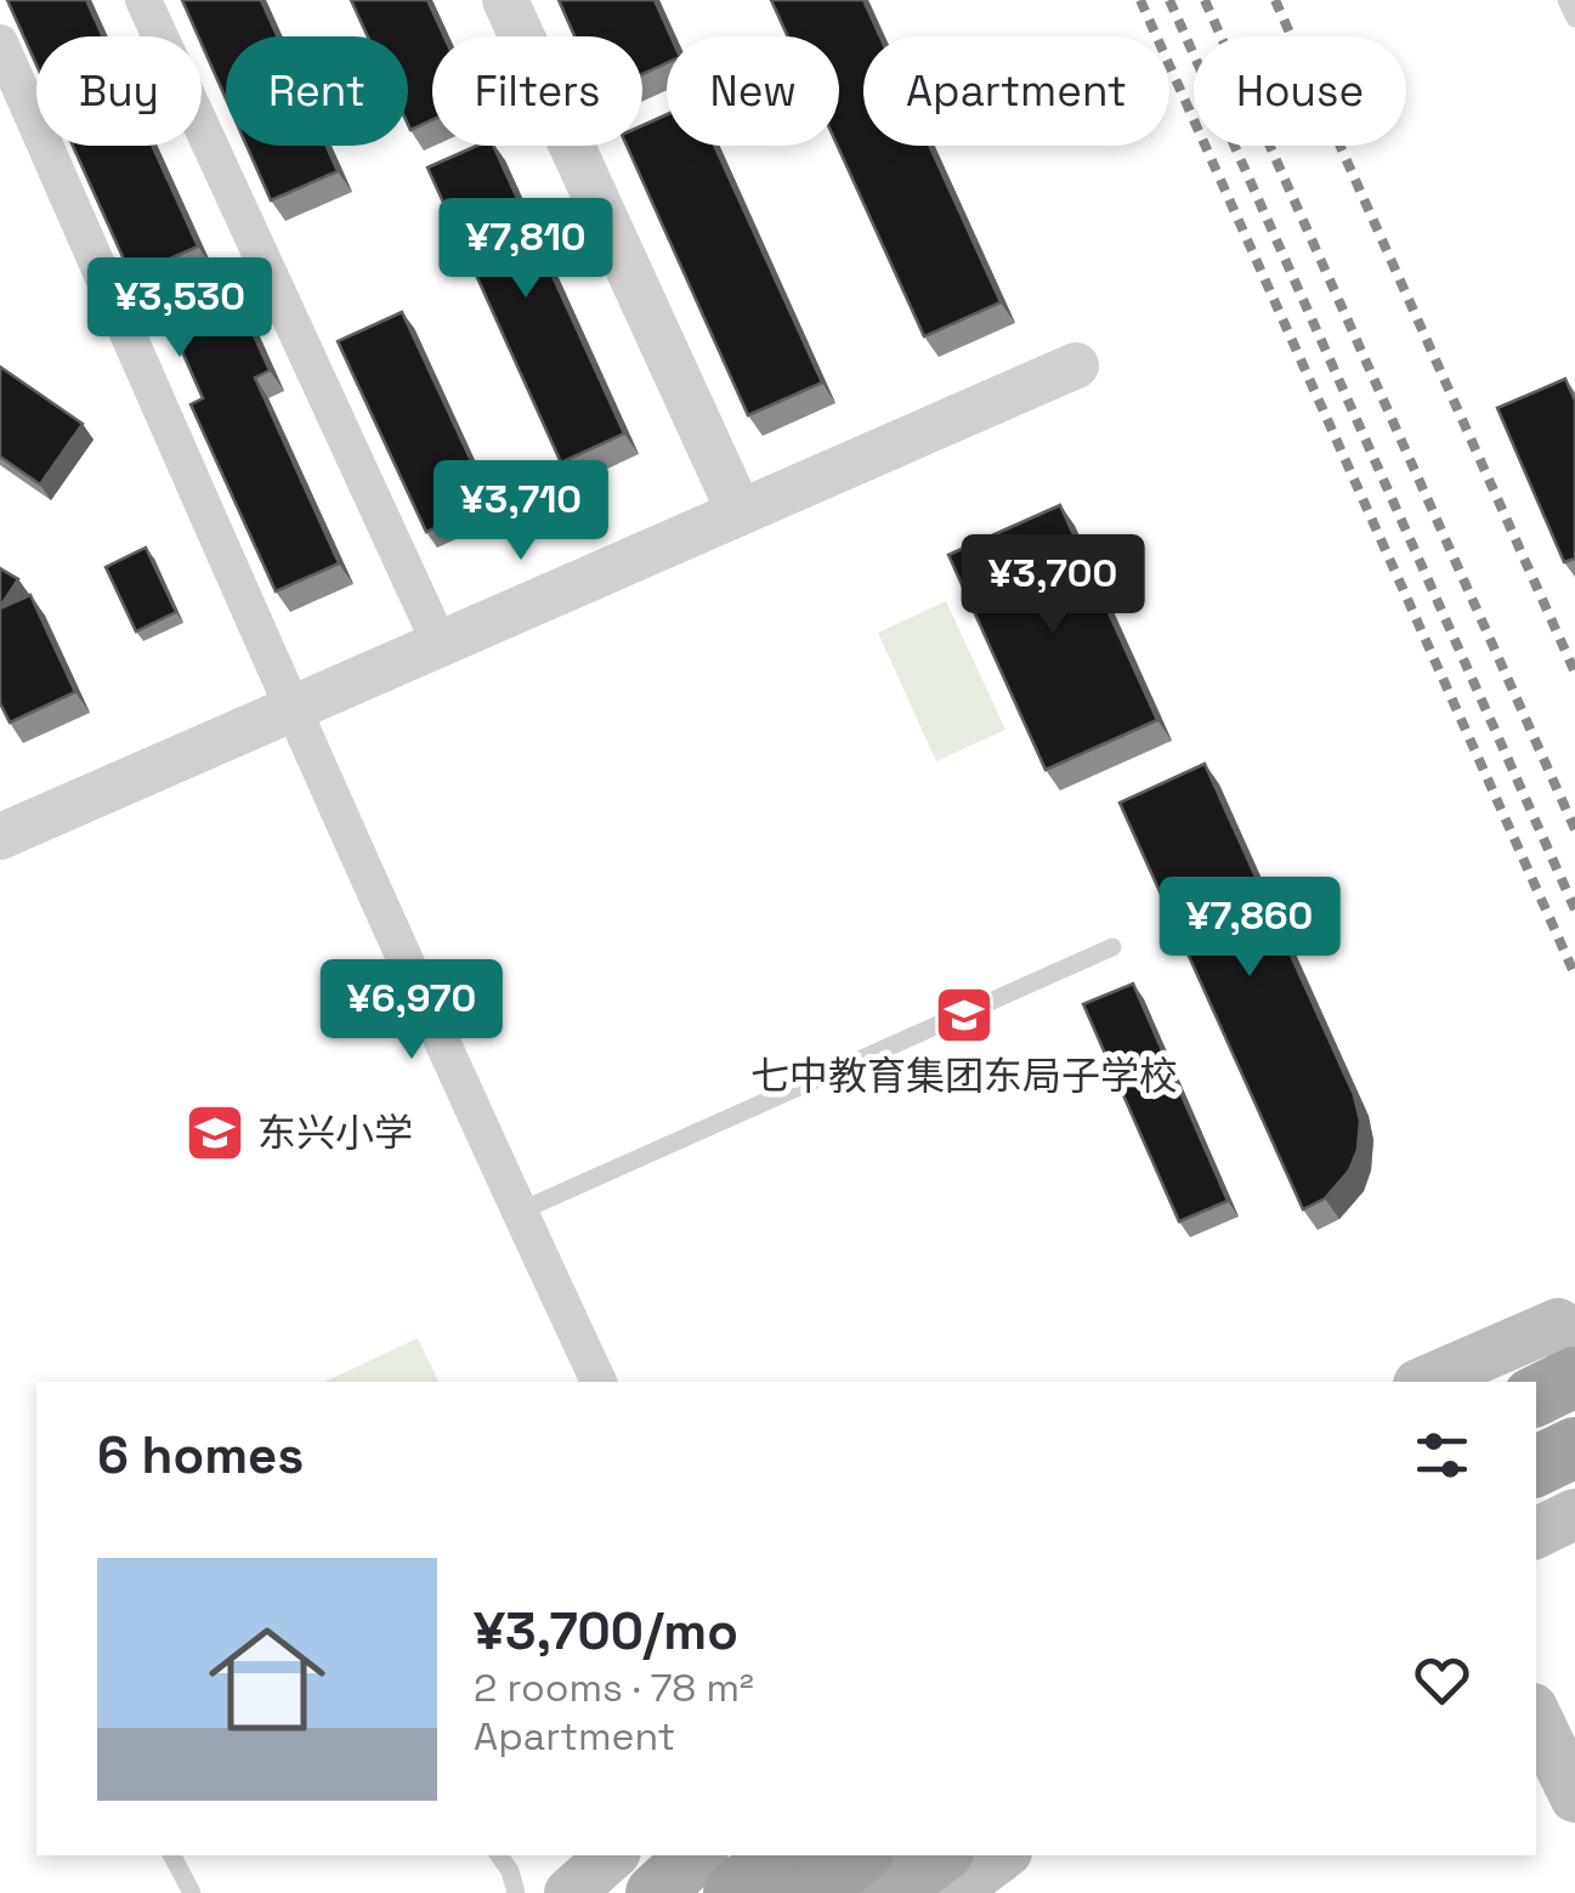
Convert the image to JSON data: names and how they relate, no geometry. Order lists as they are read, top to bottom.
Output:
{
  "places": {
    "school or university": ["七中教育集团东局子学校", "东兴小学"]
  },
  "page": {
    "chip": [
      "Buy",
      "Rent",
      "Filters",
      "New",
      "Apartment",
      "House"
    ],
    "price": [
      "¥7,810",
      "¥3,530",
      "¥3,710",
      "¥3,700",
      "¥7,860",
      "¥6,970"
    ],
    "heading": "6 homes",
    "list": [
      {
        "name": "¥3,700/mo",
        "note": "2 rooms · 78 m² · Apartment"
      }
    ]
  }
}
